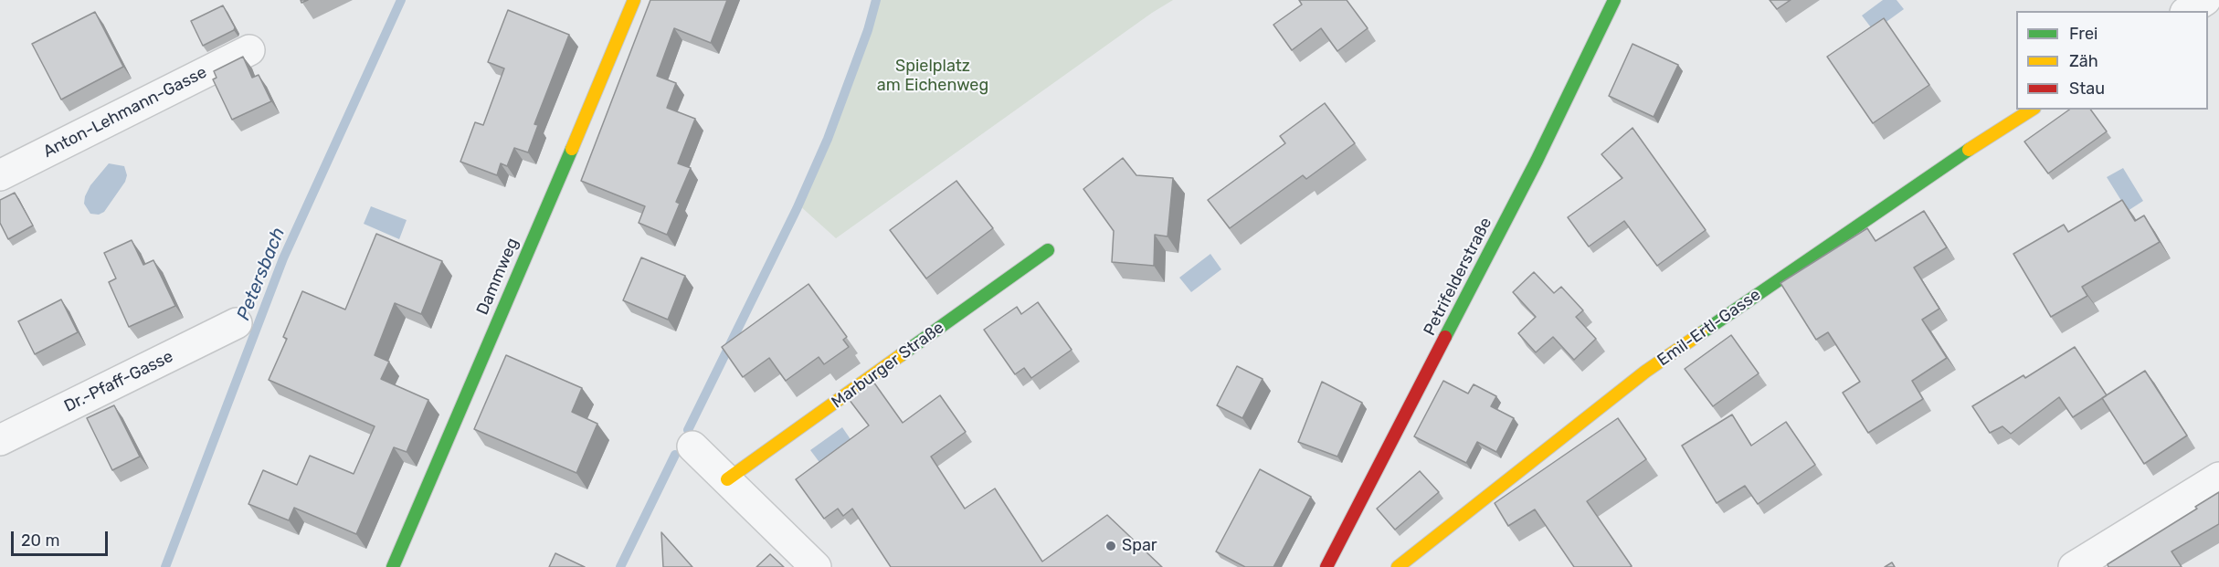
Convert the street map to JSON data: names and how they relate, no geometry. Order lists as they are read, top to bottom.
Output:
{
  "streets": {
    "street": [
      "Anton-Lehmann-Gasse",
      "Dammweg",
      "Petrifelderstraße",
      "Emil-Ertl-Gasse",
      "Marburger Straße",
      "Dr.-Pfaff-Gasse"
    ]
  },
  "water": ["Petersbach"],
  "parks": ["Spielplatz am Eichenweg"],
  "places": ["Spar"],
  "legend": ["Frei", "Zäh", "Stau"],
  "scale_bar": "20 m"
}
